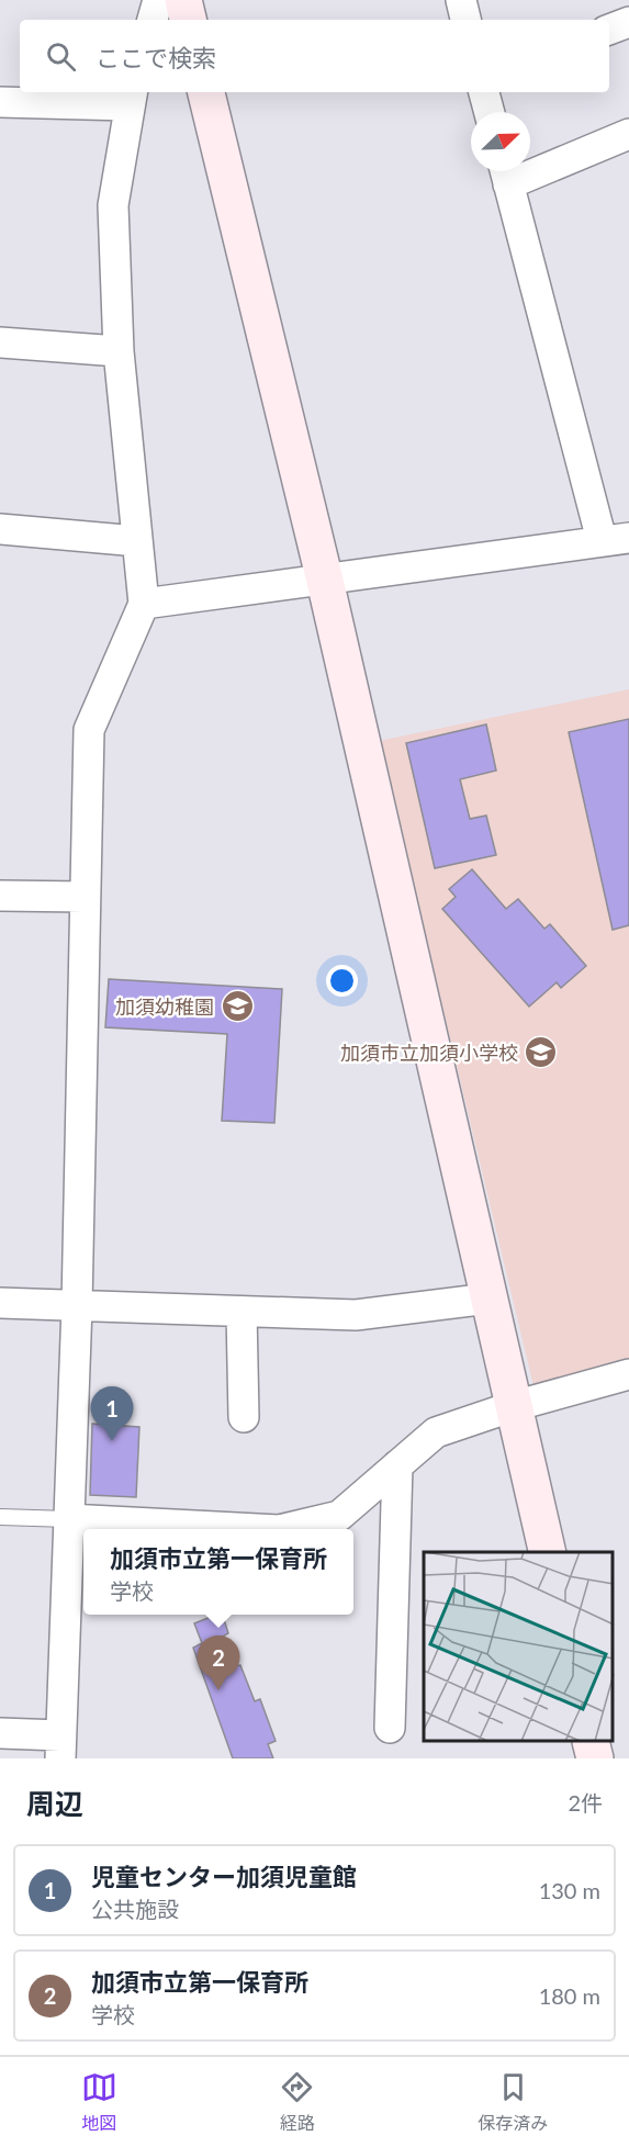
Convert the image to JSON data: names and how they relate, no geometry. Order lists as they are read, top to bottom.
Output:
{
  "places": {
    "school or university": ["加須幼稚園", "加須市立加須小学校"]
  },
  "north": "top right",
  "page": {
    "search": "ここで検索",
    "pins": ["1", "2"],
    "popup": ["加須市立第一保育所", "学校"],
    "heading": ["周辺", "2件"],
    "list": [
      {
        "mark": "1",
        "name": "児童センター加須児童館",
        "note": "公共施設",
        "value": "130 m"
      },
      {
        "mark": "2",
        "name": "加須市立第一保育所",
        "note": "学校",
        "value": "180 m"
      }
    ],
    "nav": ["地図", "経路", "保存済み"]
  }
}
